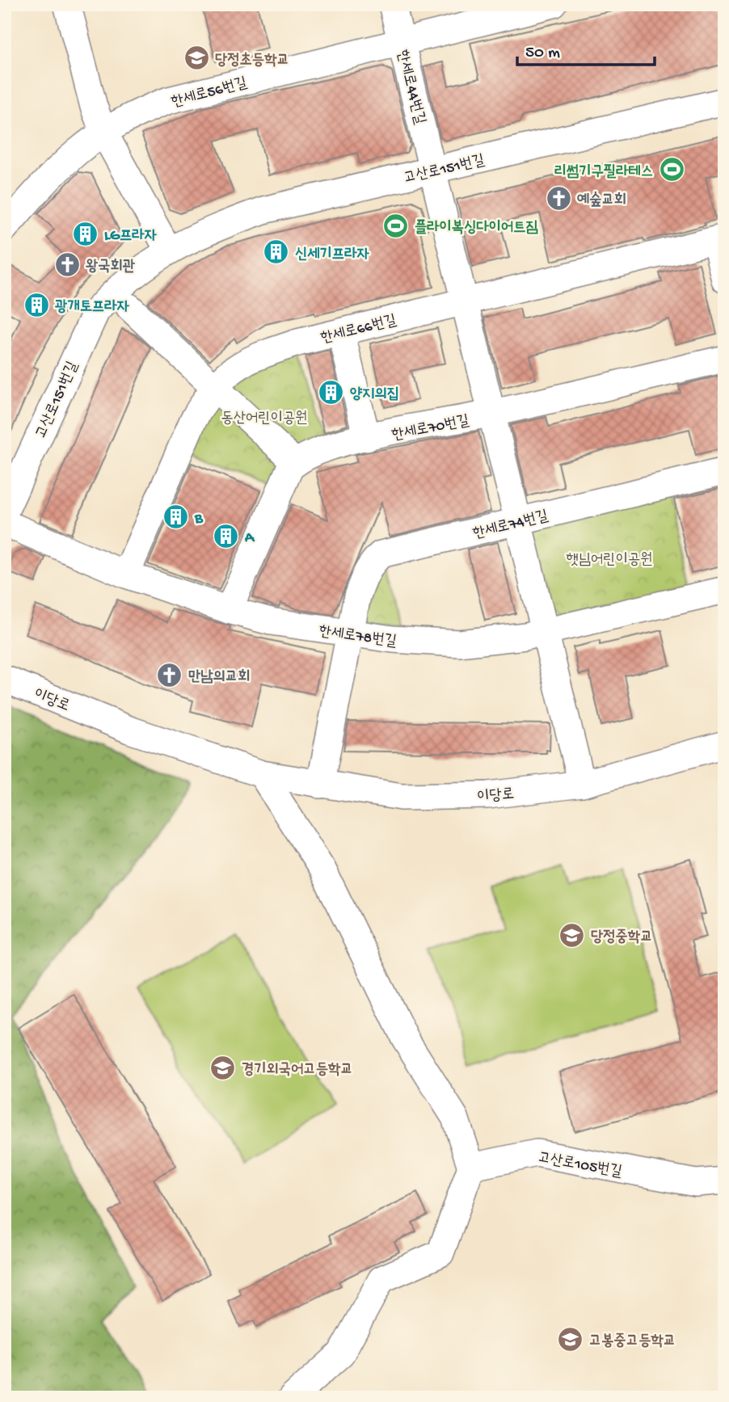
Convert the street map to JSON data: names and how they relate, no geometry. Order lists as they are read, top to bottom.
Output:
{
  "streets": {
    "street": [
      "한세로44번길",
      "한세로56번길",
      "고산로151번길",
      "한세로66번길",
      "한세로70번길",
      "한세로74번길",
      "한세로78번길",
      "이당로",
      "고산로105번길"
    ]
  },
  "crossings": [
    ["한세로44번길", "한세로56번길"],
    ["한세로44번길", "고산로151번길"],
    ["한세로44번길", "한세로66번길"],
    ["한세로44번길", "한세로70번길"],
    ["한세로44번길", "한세로74번길"],
    ["한세로44번길", "한세로78번길"],
    ["한세로44번길", "이당로"],
    ["한세로66번길", "한세로78번길"],
    ["한세로74번길", "한세로78번길"],
    ["한세로74번길", "이당로"]
  ],
  "parks": ["동산어린이공원", "햇님어린이공원"],
  "places": {
    "school or university": [
      "당정초등학교",
      "당정중학교",
      "경기외국어고등학교",
      "고봉중고등학교"
    ],
    "sports": ["리썸기구필라테스", "플라이복싱다이어트짐"],
    "church": ["예숲교회", "왕국회관", "만남의교회"],
    "building": [
      "LG프라자",
      "신세기프라자",
      "광개토프라자",
      "양지의집",
      "B",
      "A"
    ]
  },
  "scale_bar": "50 m"
}
